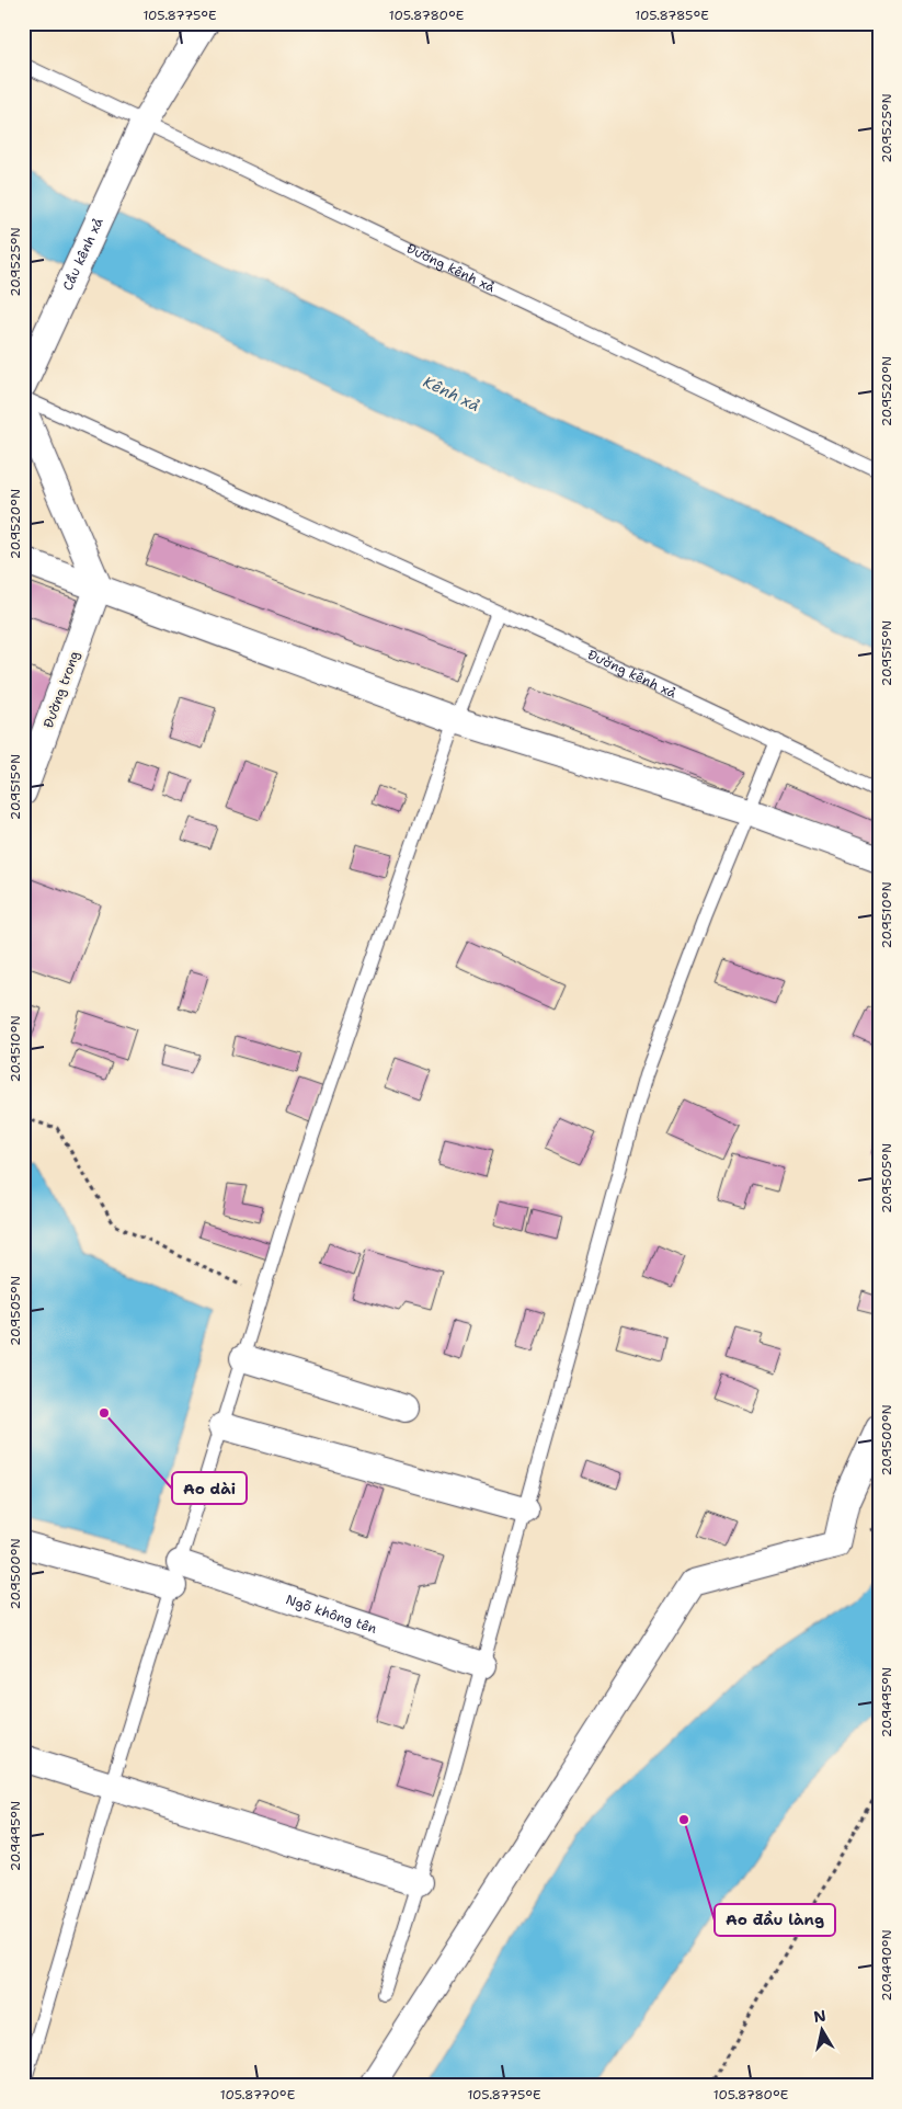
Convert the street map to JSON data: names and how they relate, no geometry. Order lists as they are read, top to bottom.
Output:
{
  "streets": {
    "street": ["Cầu kênh xả", "Đường trong", "Ngõ không tên"],
    "lane": ["Đường kênh xả"]
  },
  "crossings": [
    ["Cầu kênh xả", "Đường kênh xả"]
  ],
  "water": ["Kênh xả"],
  "places": ["Ao dài", "Ao đầu làng"],
  "north": "top",
  "coordinates": [
    "105.8775°E",
    "105.8780°E",
    "105.8785°E",
    "20.9525°N",
    "20.9520°N",
    "20.9515°N",
    "20.9510°N",
    "20.9505°N",
    "20.9500°N",
    "20.9495°N",
    "20.9490°N",
    "105.8770°E"
  ]
}
